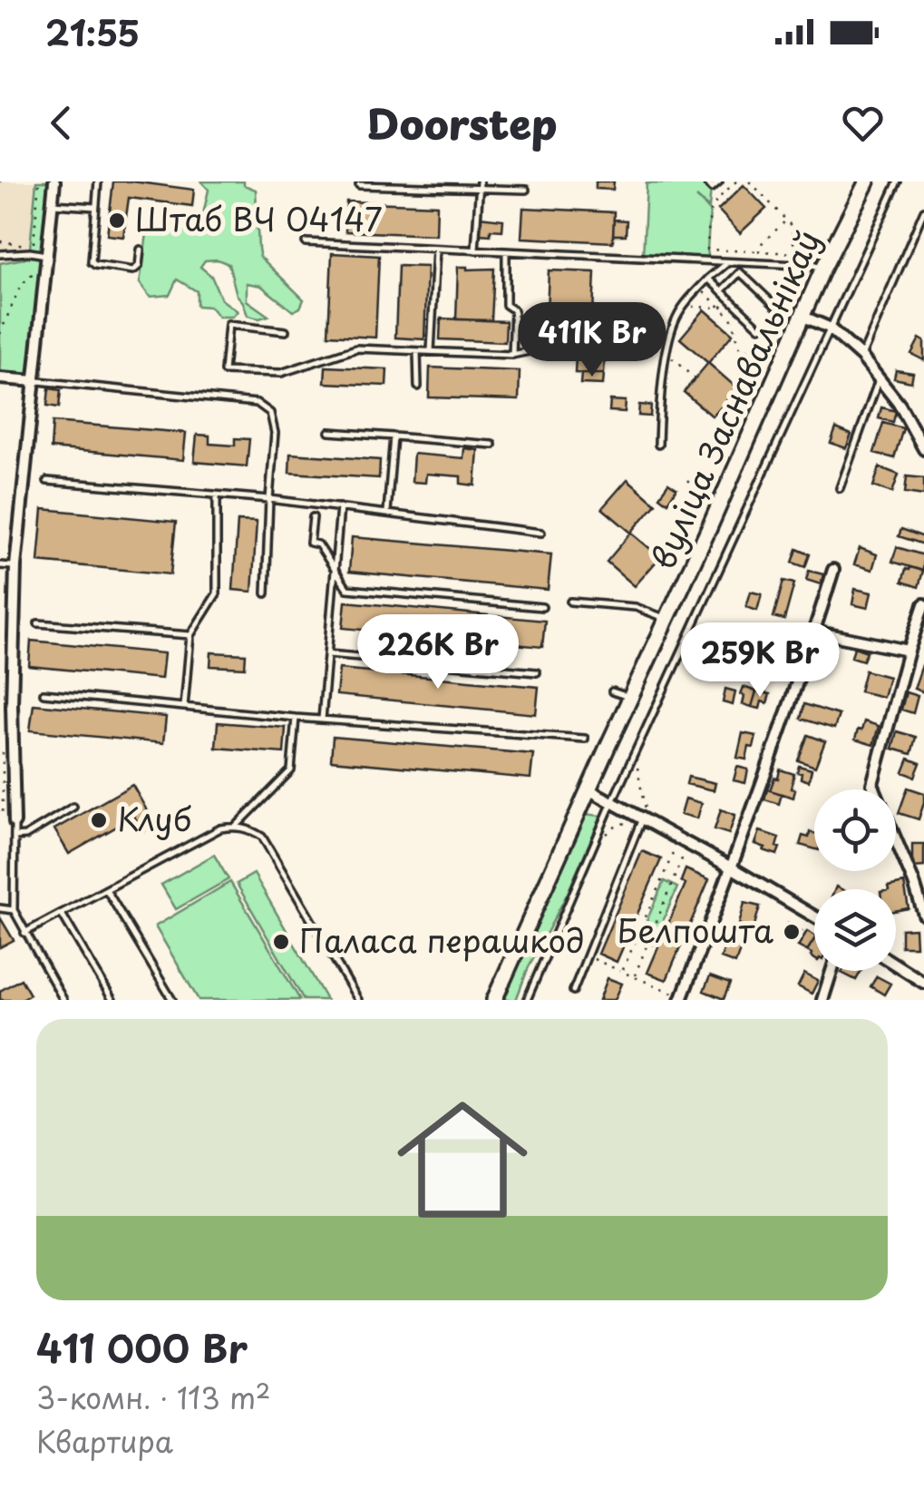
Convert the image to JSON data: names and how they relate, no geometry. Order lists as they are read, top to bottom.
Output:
{
  "streets": {
    "main road": ["вуліца Заснавальнікаў"]
  },
  "places": [
    "Штаб ВЧ 04147",
    "Клуб",
    "Белпошта",
    "Паласа перашкод"
  ],
  "page": {
    "status": "21:55",
    "header": "Doorstep",
    "price": ["411K Br", "226K Br", "259K Br"],
    "list": [
      {
        "name": "411 000 Br",
        "note": "3-комн. · 113 m² · Квартира"
      }
    ]
  }
}
